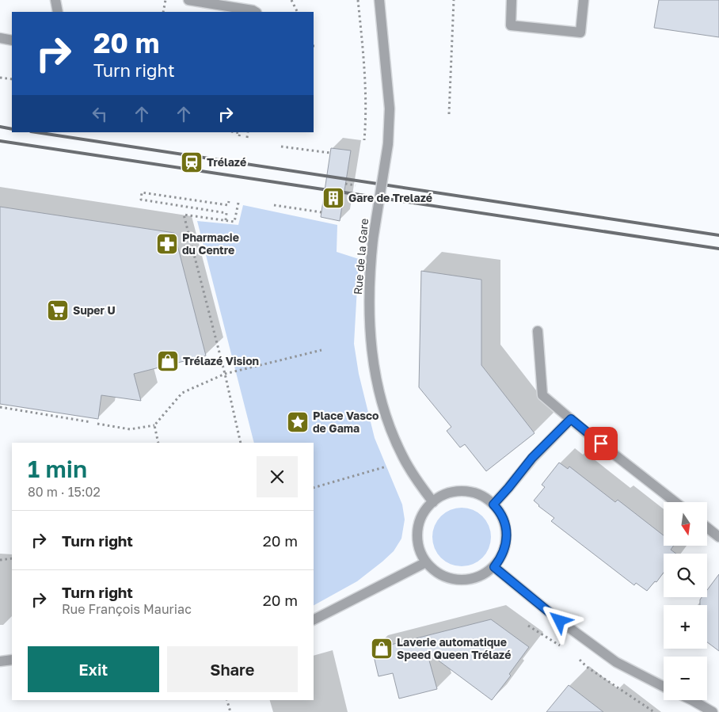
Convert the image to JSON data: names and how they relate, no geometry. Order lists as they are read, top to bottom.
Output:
{
  "streets": {
    "street": ["Rue de la Gare"]
  },
  "places": {
    "station": ["Trélazé"],
    "building": ["Gare de Trelazé"],
    "pharmacy": ["Pharmacie du Centre"],
    "supermarket": ["Super U"],
    "shop": ["Trélazé Vision", "Laverie automatique Speed Queen Trélazé"],
    "place": ["Place Vasco de Gama"]
  },
  "north": "bottom",
  "page": {
    "turn": ["20 m", "Turn right"],
    "heading": ["1 min", "80 m · 15:02"],
    "map_buttons": ["+", "−"],
    "list": [
      {
        "name": "Turn right",
        "value": "20 m"
      },
      {
        "name": "Turn right",
        "note": "Rue François Mauriac",
        "value": "20 m"
      }
    ],
    "buttons": ["Exit", "Share"]
  }
}
